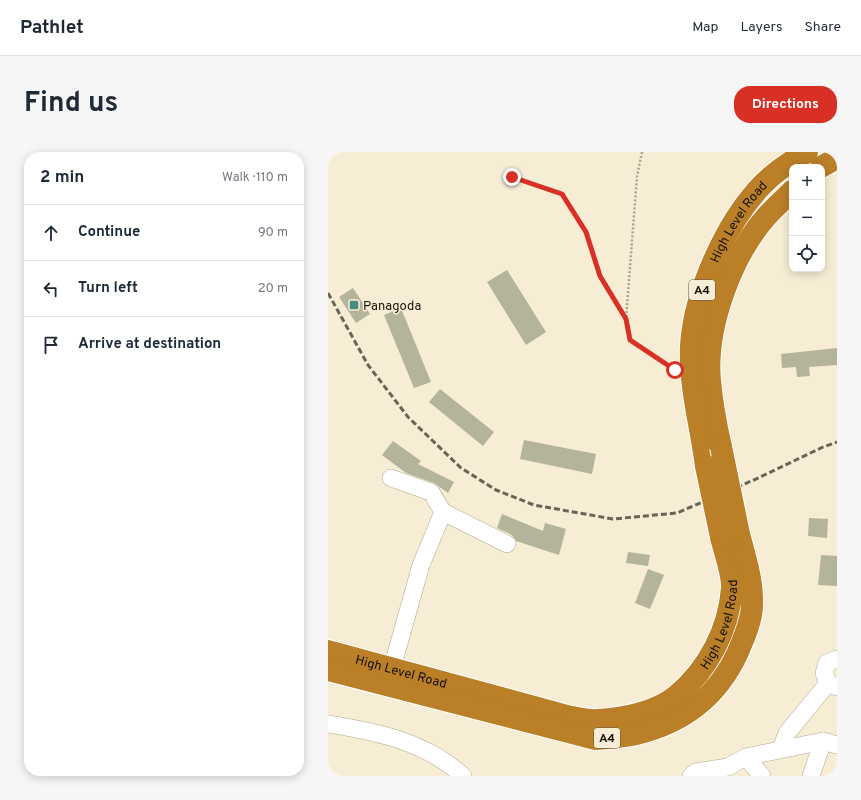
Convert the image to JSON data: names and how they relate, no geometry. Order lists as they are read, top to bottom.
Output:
{
  "streets": {
    "highway": ["High Level Road", "A4"]
  },
  "places": {
    "transit": ["Panagoda"]
  },
  "page": {
    "header": "Pathlet",
    "nav": ["Map", "Layers", "Share"],
    "title": "Find us",
    "buttons": "Directions",
    "heading": ["2 min", "Walk · 110 m"],
    "map_buttons": ["+", "−"],
    "list": [
      ["Continue", "90 m"],
      ["Turn left", "20 m"],
      "Arrive at destination"
    ]
  }
}
